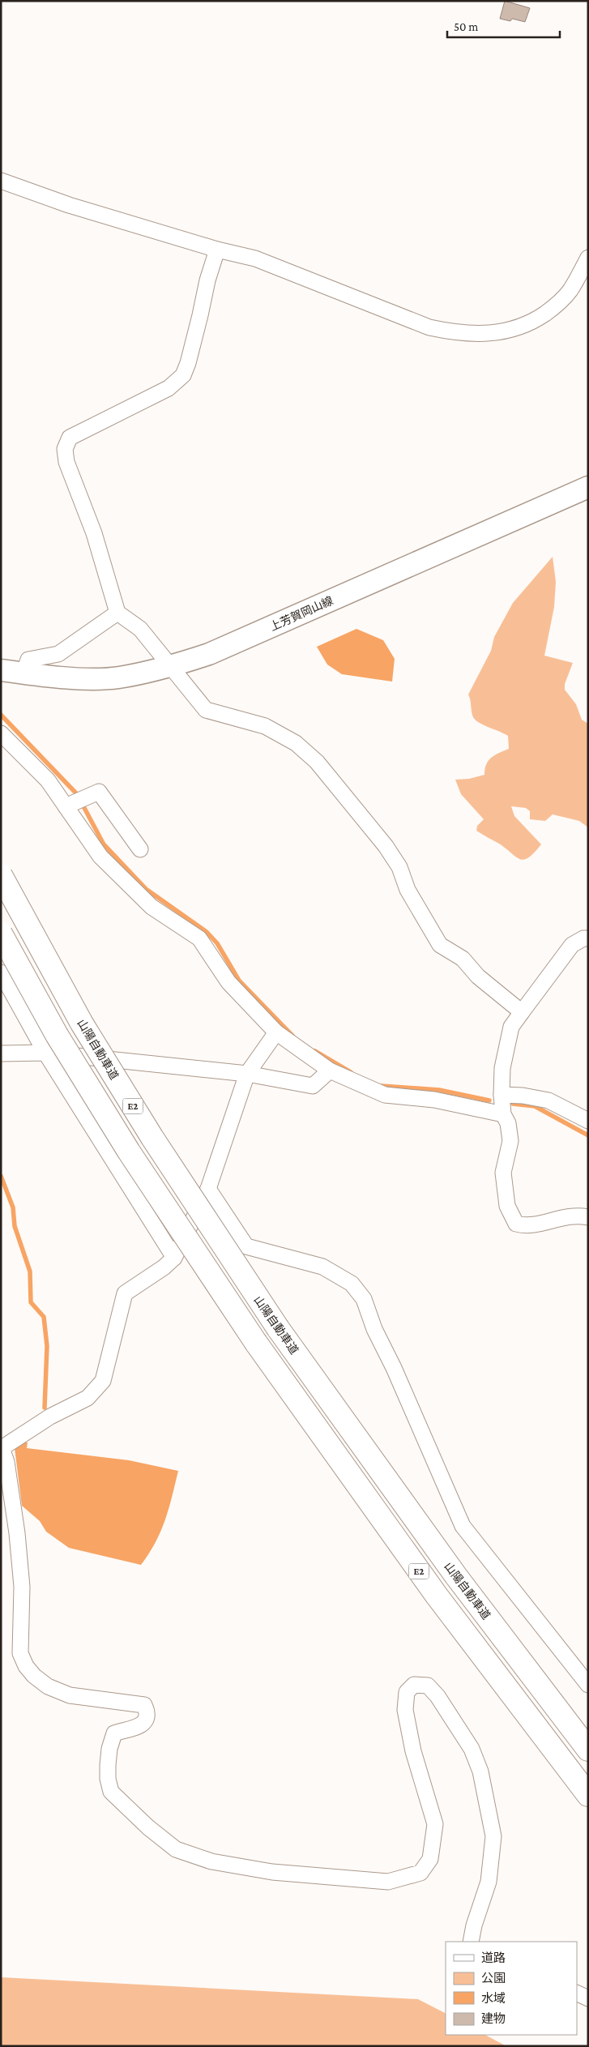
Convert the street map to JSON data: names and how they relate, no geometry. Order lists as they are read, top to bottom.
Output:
{
  "streets": {
    "highway": ["山陽自動車道", "E2"],
    "main road": ["上芳賀岡山線"]
  },
  "legend": [
    "道路",
    "公園",
    "水域",
    "建物"
  ],
  "scale_bar": "50 m"
}
